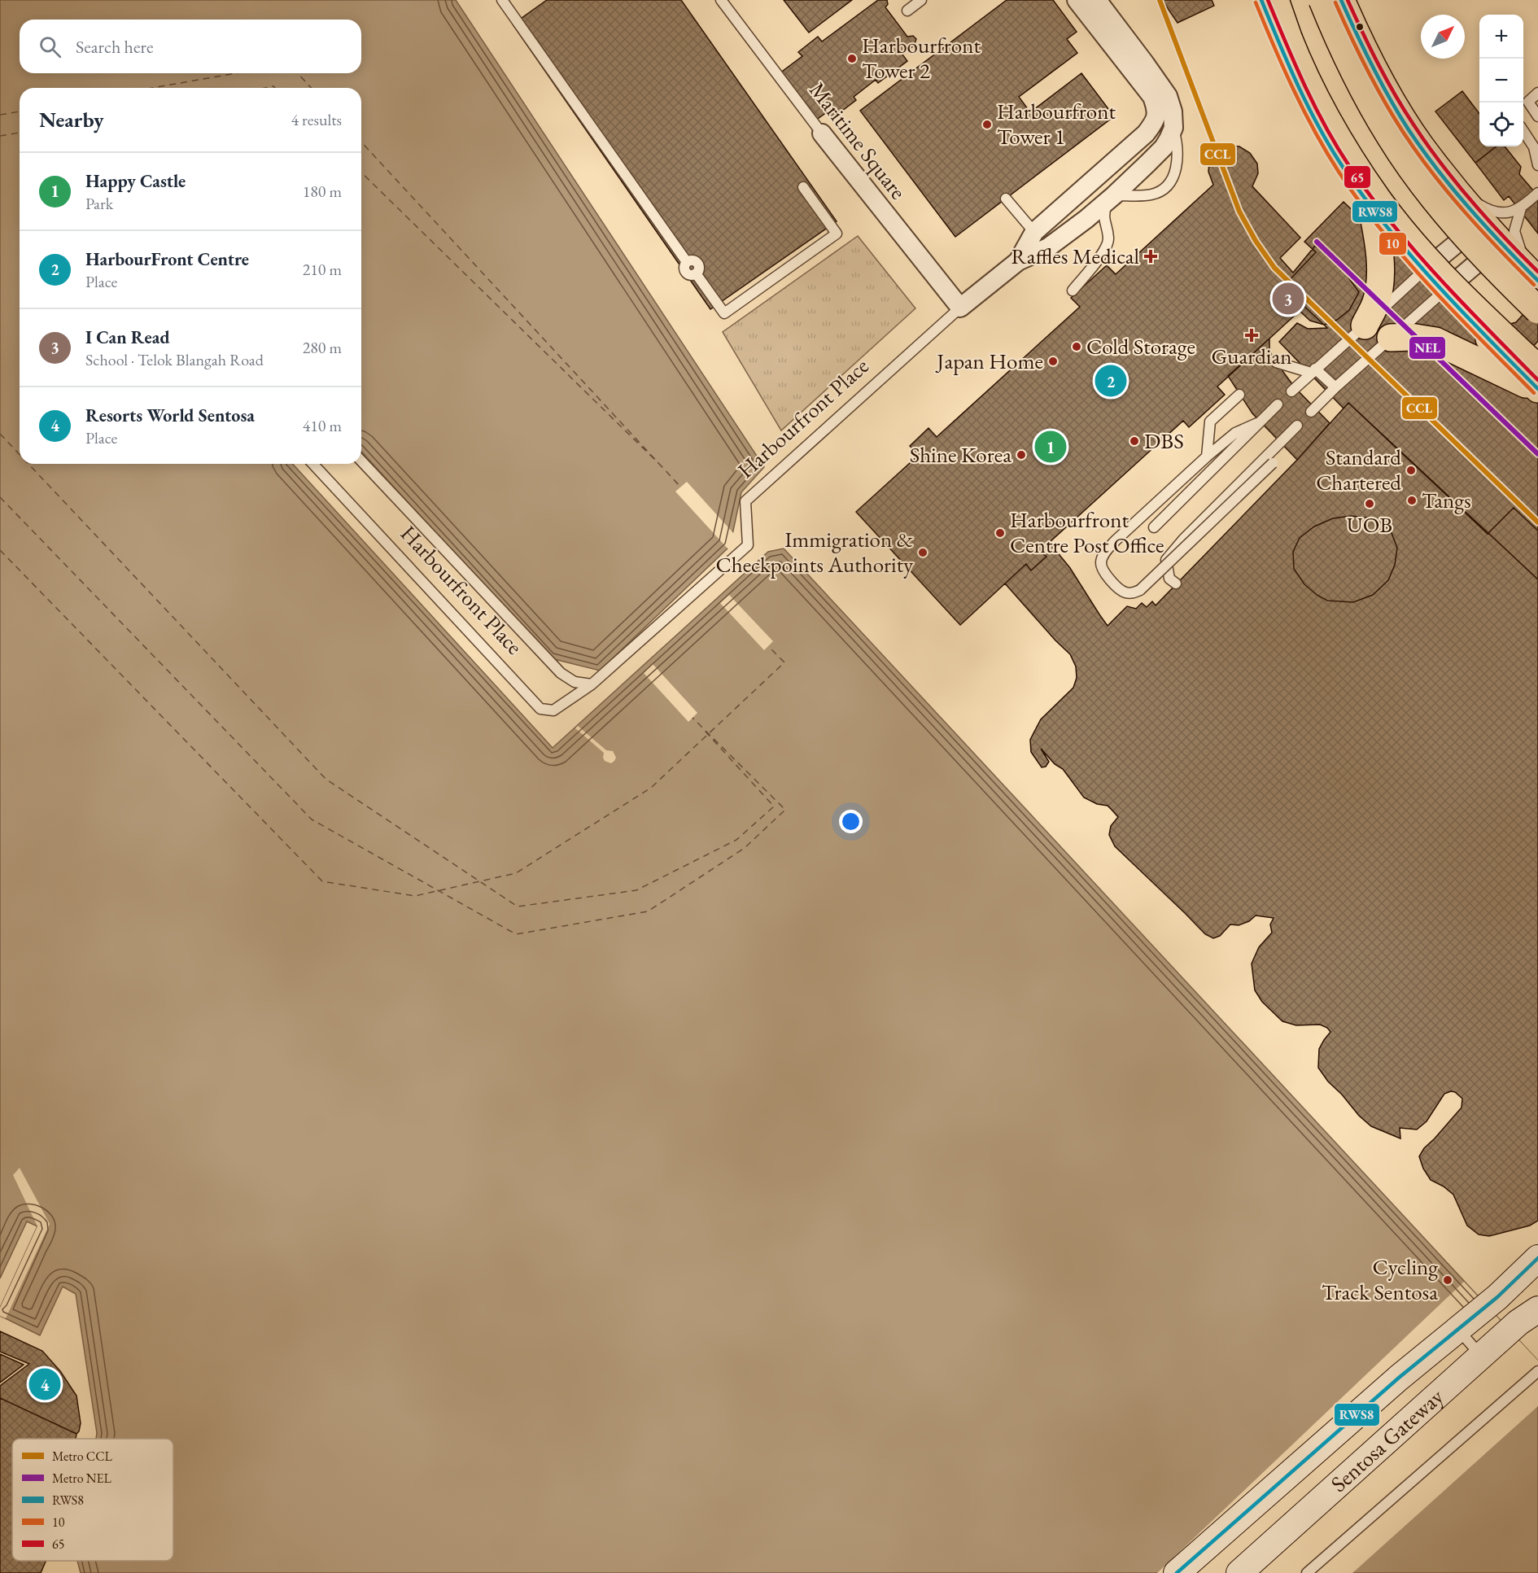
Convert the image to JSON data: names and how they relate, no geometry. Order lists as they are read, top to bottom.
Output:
{
  "streets": {
    "main road": ["Sentosa Gateway"],
    "street": ["Maritime Square", "Harbourfront Place"]
  },
  "crossings": [
    ["Maritime Square", "Harbourfront Place"]
  ],
  "places": {
    "other": [
      "Harbourfront Tower 2",
      "Harbourfront Tower 1",
      "Cold Storage",
      "Japan Home",
      "DBS",
      "Shine Korea",
      "Standard Chartered",
      "Tangs",
      "UOB",
      "Harbourfront Centre Post Office",
      "Immigration & Checkpoints Authority",
      "Cycling Track Sentosa"
    ],
    "health": ["Raffles Medical", "Guardian"]
  },
  "lines": [
    "metro line CCL",
    "transit line RWS8",
    "transit line 65",
    "transit line 10",
    "metro line NEL"
  ],
  "legend": [
    "Metro CCL",
    "Metro NEL",
    "RWS8",
    "10",
    "65"
  ],
  "north": "top right",
  "page": {
    "map_buttons": ["+", "−"],
    "search": "Search here",
    "heading": ["Nearby", "4 results"],
    "list": [
      {
        "mark": "1",
        "name": "Happy Castle",
        "note": "Park",
        "value": "180 m"
      },
      {
        "mark": "2",
        "name": "HarbourFront Centre",
        "note": "Place",
        "value": "210 m"
      },
      {
        "mark": "3",
        "name": "I Can Read",
        "note": "School · Telok Blangah Road",
        "value": "280 m"
      },
      {
        "mark": "4",
        "name": "Resorts World Sentosa",
        "note": "Place",
        "value": "410 m"
      }
    ],
    "pins": [
      "3",
      "2",
      "1",
      "4"
    ]
  }
}
